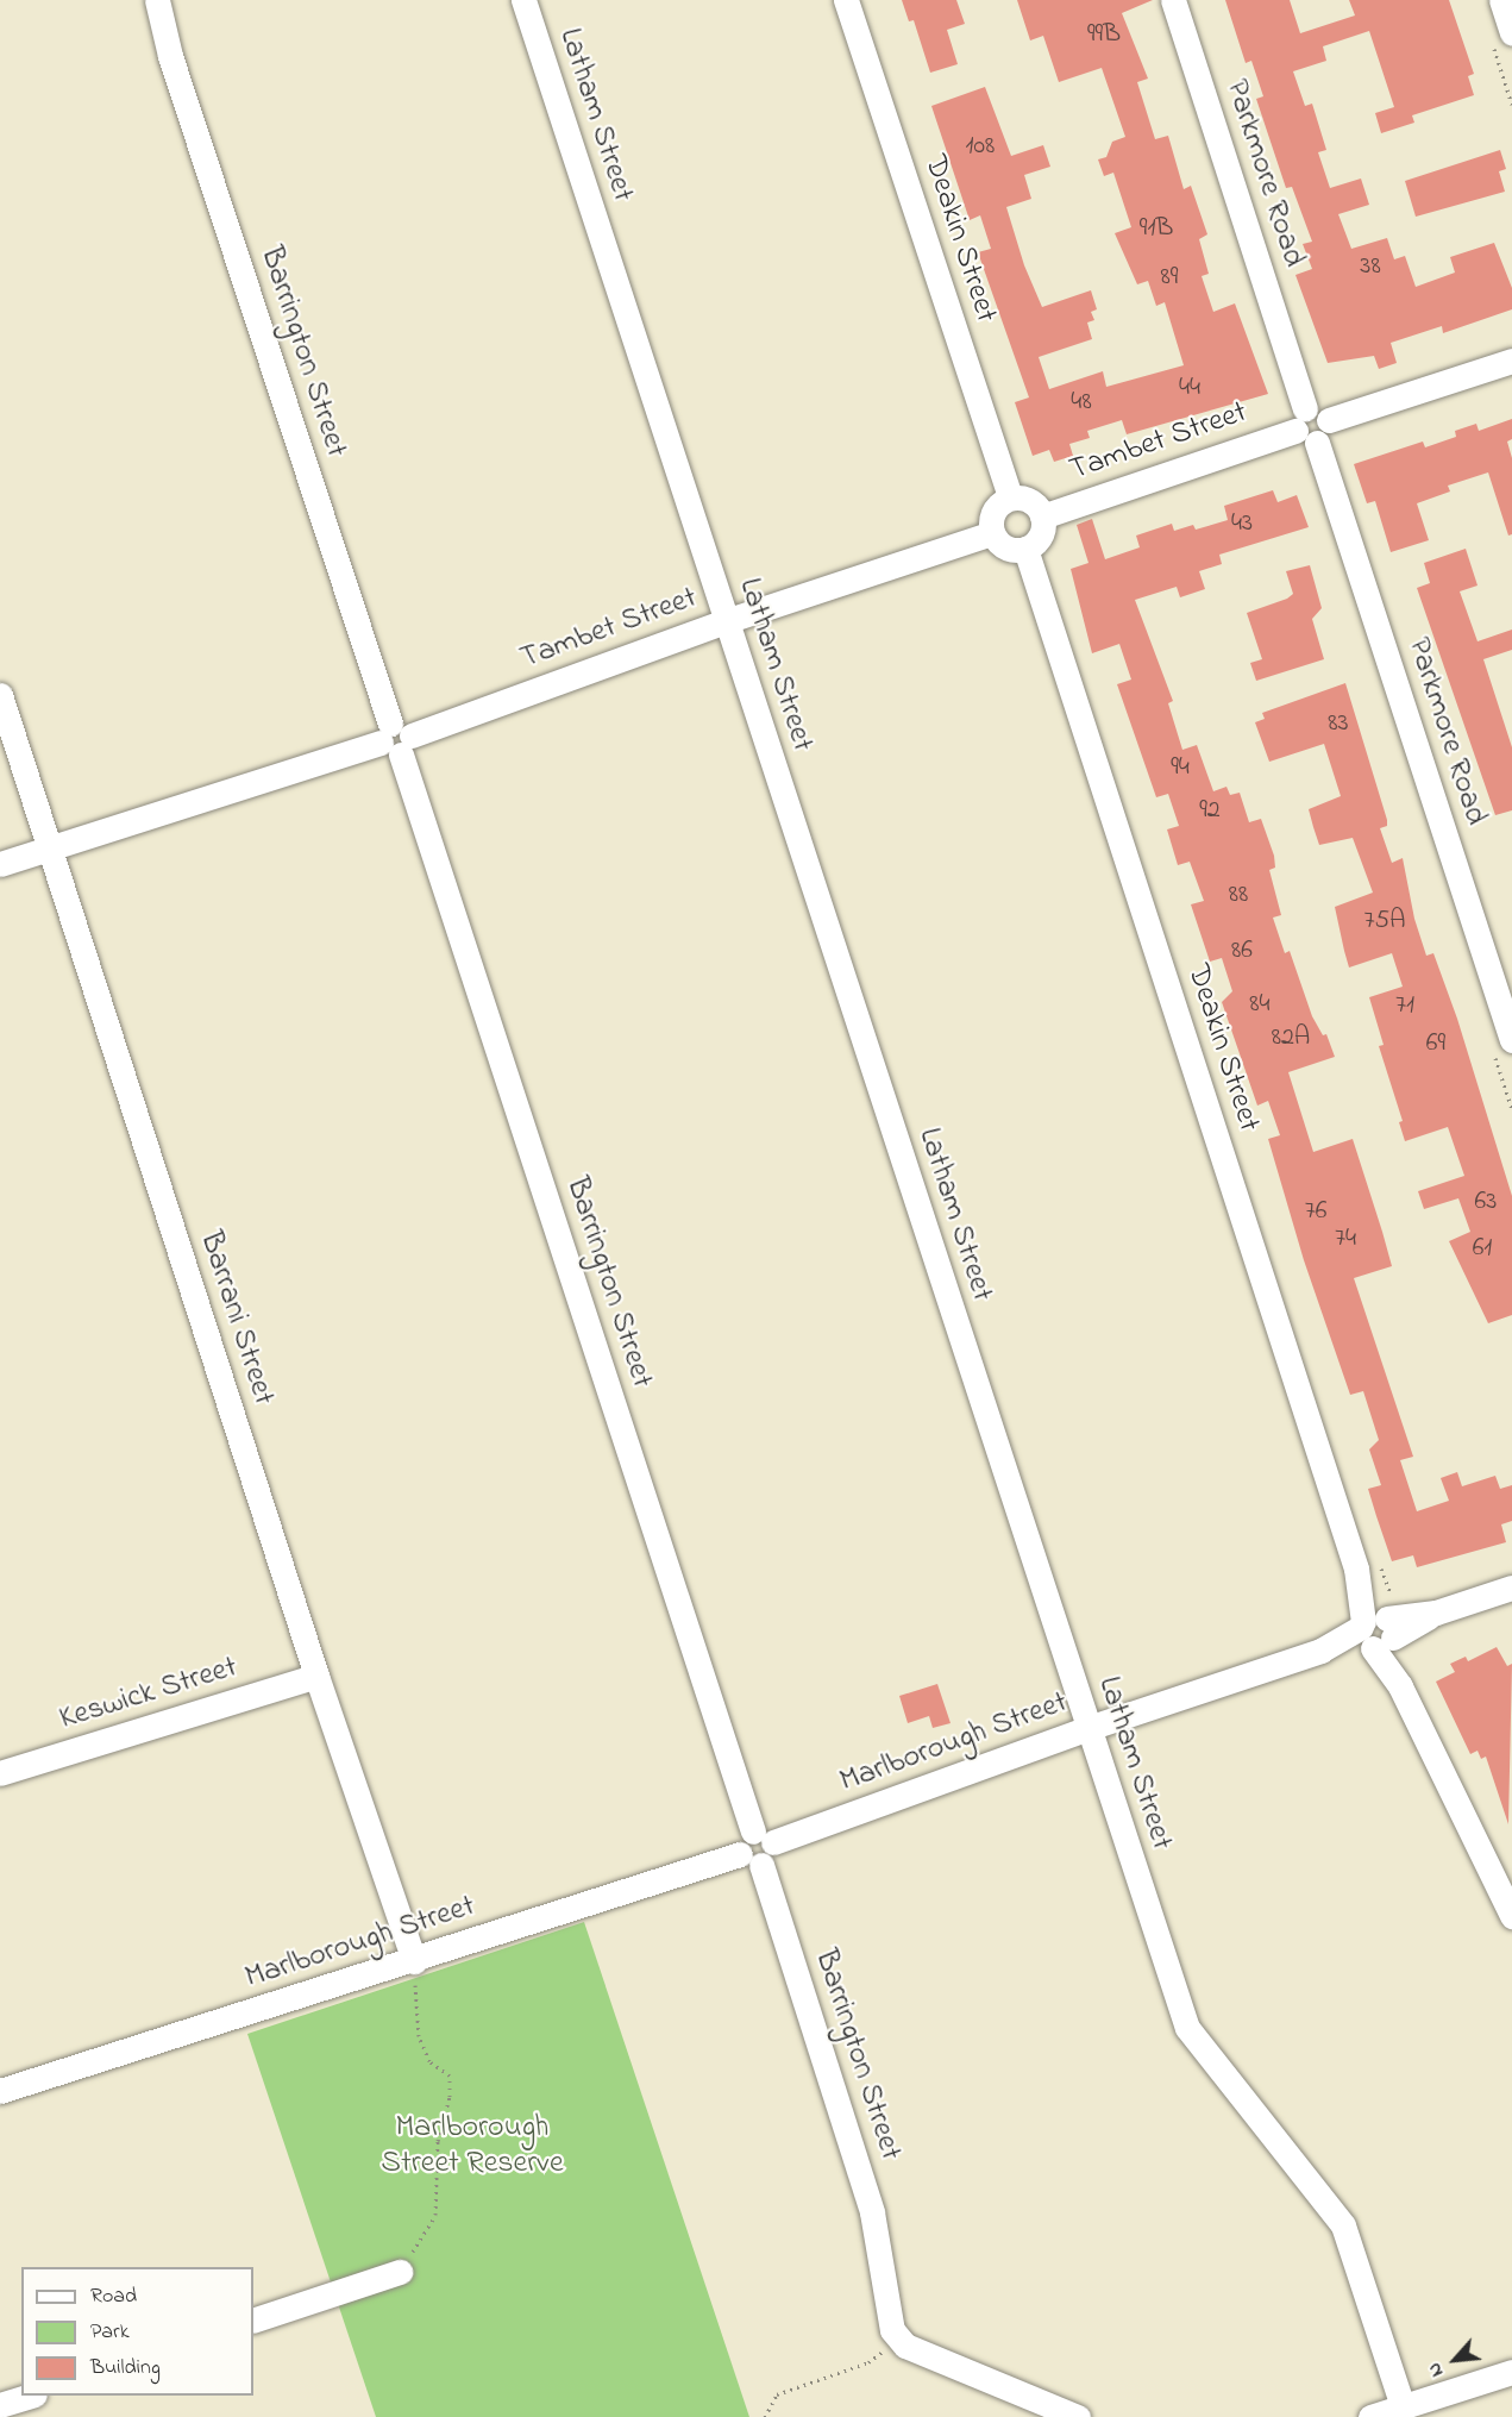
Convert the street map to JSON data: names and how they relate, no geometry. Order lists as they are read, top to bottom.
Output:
{
  "streets": {
    "street": [
      "Latham Street",
      "Parkmore Road",
      "Deakin Street",
      "Barrington Street",
      "Tambet Street",
      "Barrani Street",
      "Keswick Street",
      "Marlborough Street"
    ]
  },
  "crossings": [
    ["Latham Street", "Tambet Street"],
    ["Latham Street", "Marlborough Street"],
    ["Parkmore Road", "Tambet Street"],
    ["Deakin Street", "Tambet Street"],
    ["Deakin Street", "Marlborough Street"],
    ["Barrington Street", "Tambet Street"],
    ["Barrington Street", "Marlborough Street"],
    ["Tambet Street", "Barrani Street"],
    ["Barrani Street", "Keswick Street"],
    ["Barrani Street", "Marlborough Street"]
  ],
  "parks": ["Marlborough Street Reserve"],
  "house_numbers": [
    "99B",
    "108",
    "91B",
    "38",
    "89",
    "44",
    "48",
    "43",
    "83",
    "94",
    "92",
    "88",
    "75A",
    "86",
    "84",
    "71",
    "82A",
    "69",
    "63",
    "76",
    "74",
    "61"
  ],
  "legend": ["Road", "Park", "Building"],
  "north": "bottom left"
}
